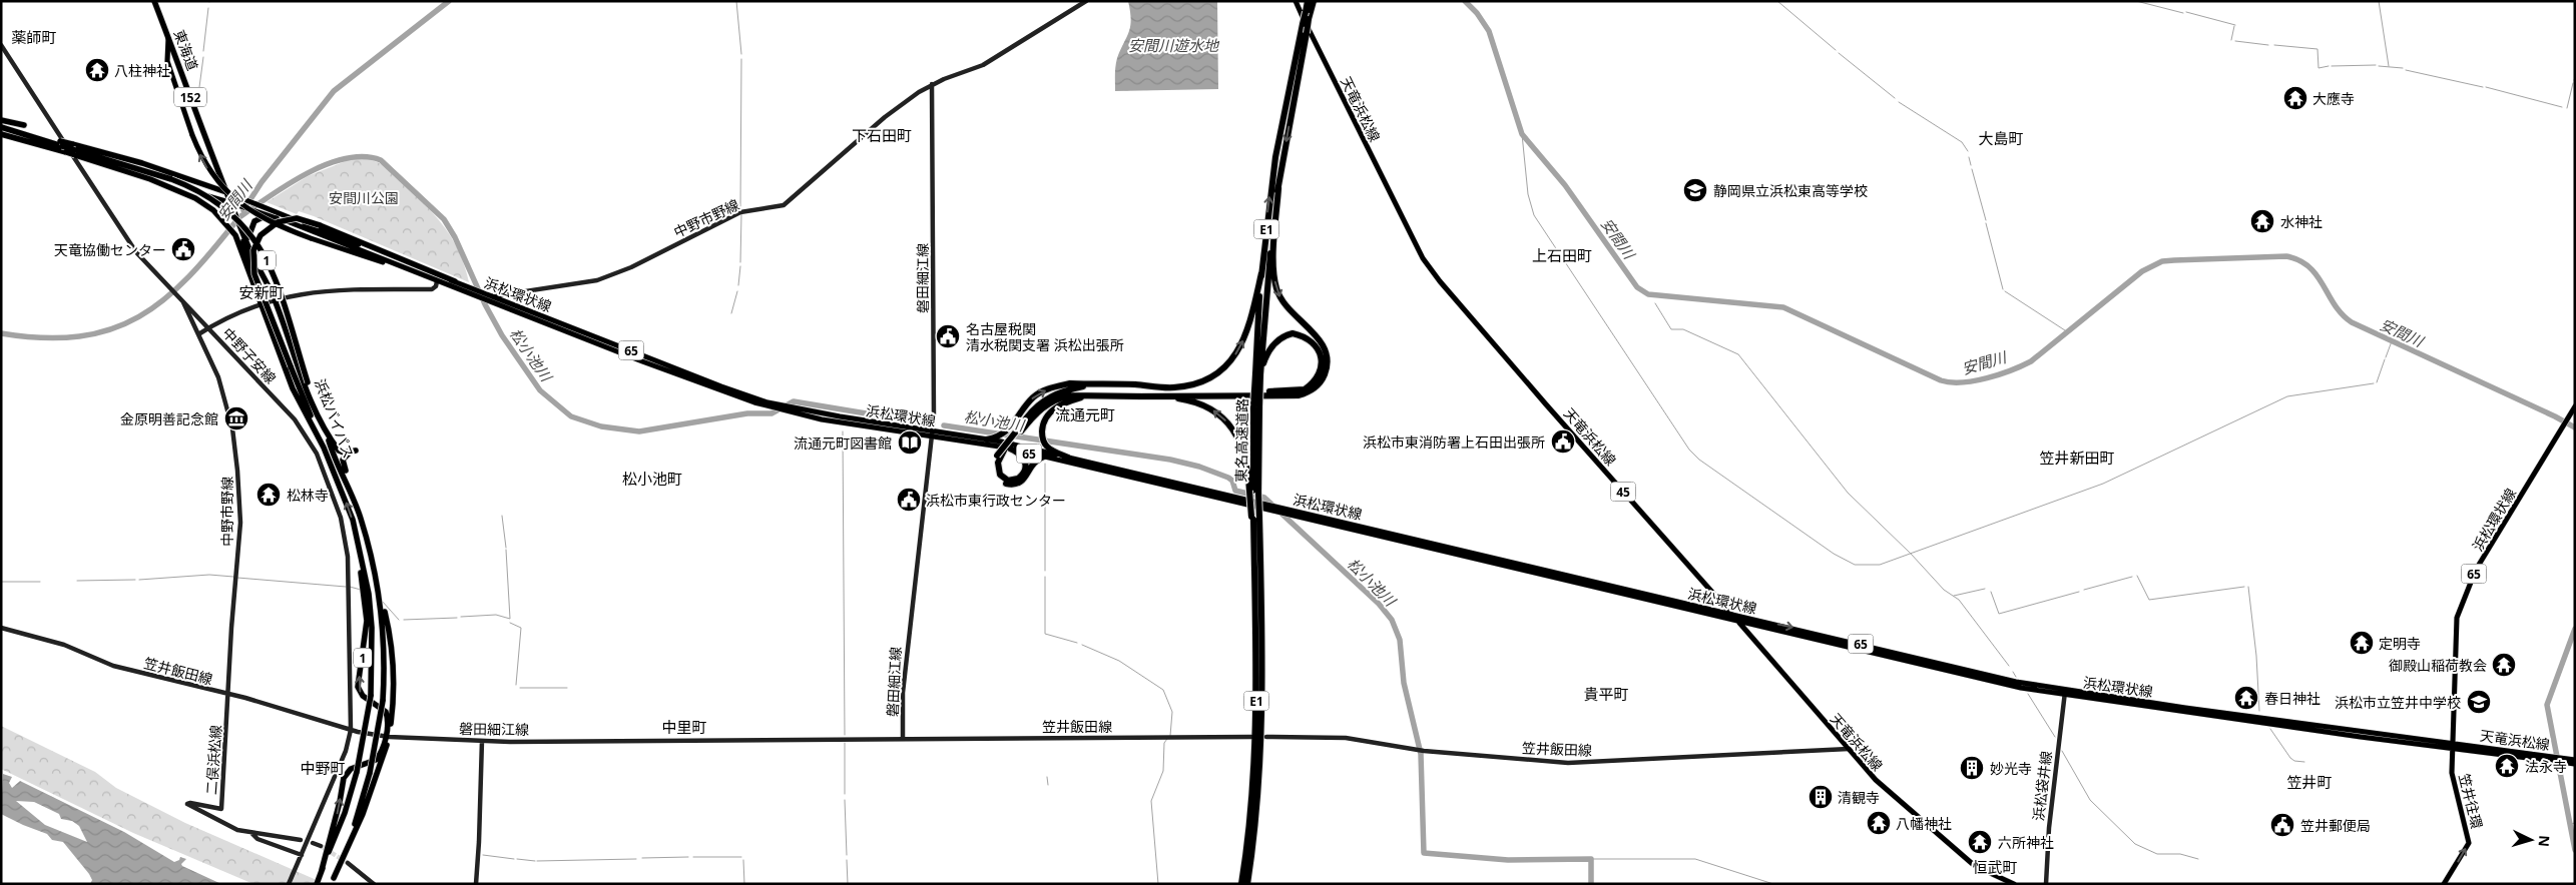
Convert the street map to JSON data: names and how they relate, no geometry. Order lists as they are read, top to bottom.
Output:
{
  "streets": {
    "highway": [
      "東海道",
      "152",
      "E1",
      "1",
      "浜松バイパス",
      "東名高速道路"
    ],
    "main road": [
      "天竜浜松線",
      "中野市野線",
      "磐田細江線",
      "浜松環状線",
      "65",
      "中野子安線",
      "45",
      "笠井飯田線",
      "二俣浜松線",
      "浜松袋井線",
      "笠井往環"
    ]
  },
  "crossings": [
    ["東海道", "1"],
    ["東海道", "浜松環状線"],
    ["東海道", "65"],
    ["天竜浜松線", "浜松環状線"],
    ["天竜浜松線", "笠井飯田線"],
    ["天竜浜松線", "笠井往環"],
    ["中野市野線", "磐田細江線"],
    ["中野市野線", "浜松環状線"],
    ["中野市野線", "中野子安線"],
    ["中野市野線", "笠井飯田線"],
    ["中野市野線", "二俣浜松線"],
    ["1", "磐田細江線"],
    ["1", "浜松環状線"],
    ["1", "浜松バイパス"],
    ["磐田細江線", "浜松環状線"],
    ["磐田細江線", "中野子安線"],
    ["磐田細江線", "笠井飯田線"],
    ["浜松環状線", "65"],
    ["浜松環状線", "浜松袋井線"],
    ["浜松環状線", "笠井往環"],
    ["中野子安線", "笠井飯田線"],
    ["笠井飯田線", "二俣浜松線"]
  ],
  "one_way": ["笠井往環"],
  "districts": [
    "薬師町",
    "下石田町",
    "大島町",
    "上石田町",
    "安新町",
    "流通元町",
    "笠井新田町",
    "松小池町",
    "貴平町",
    "中里町",
    "中野町",
    "笠井町",
    "恒武町"
  ],
  "water": ["安間川遊水地", "安間川", "松小池川"],
  "parks": ["安間川公園"],
  "places": {
    "temple": [
      "八柱神社",
      "大應寺",
      "水神社",
      "松林寺",
      "定明寺",
      "御殿山稲荷教会",
      "春日神社",
      "法永寺",
      "八幡神社",
      "六所神社"
    ],
    "school or university": ["静岡県立浜松東高等学校", "浜松市立笠井中学校"],
    "public building": [
      "天竜協働センター",
      "名古屋税関 清水税関支署 浜松出張所",
      "浜松市東消防署上石田出張所",
      "浜松市東行政センター",
      "笠井郵便局"
    ],
    "museum": ["金原明善記念館"],
    "library": ["流通元町図書館"],
    "building": ["妙光寺", "清観寺"]
  },
  "north": "right"
}
